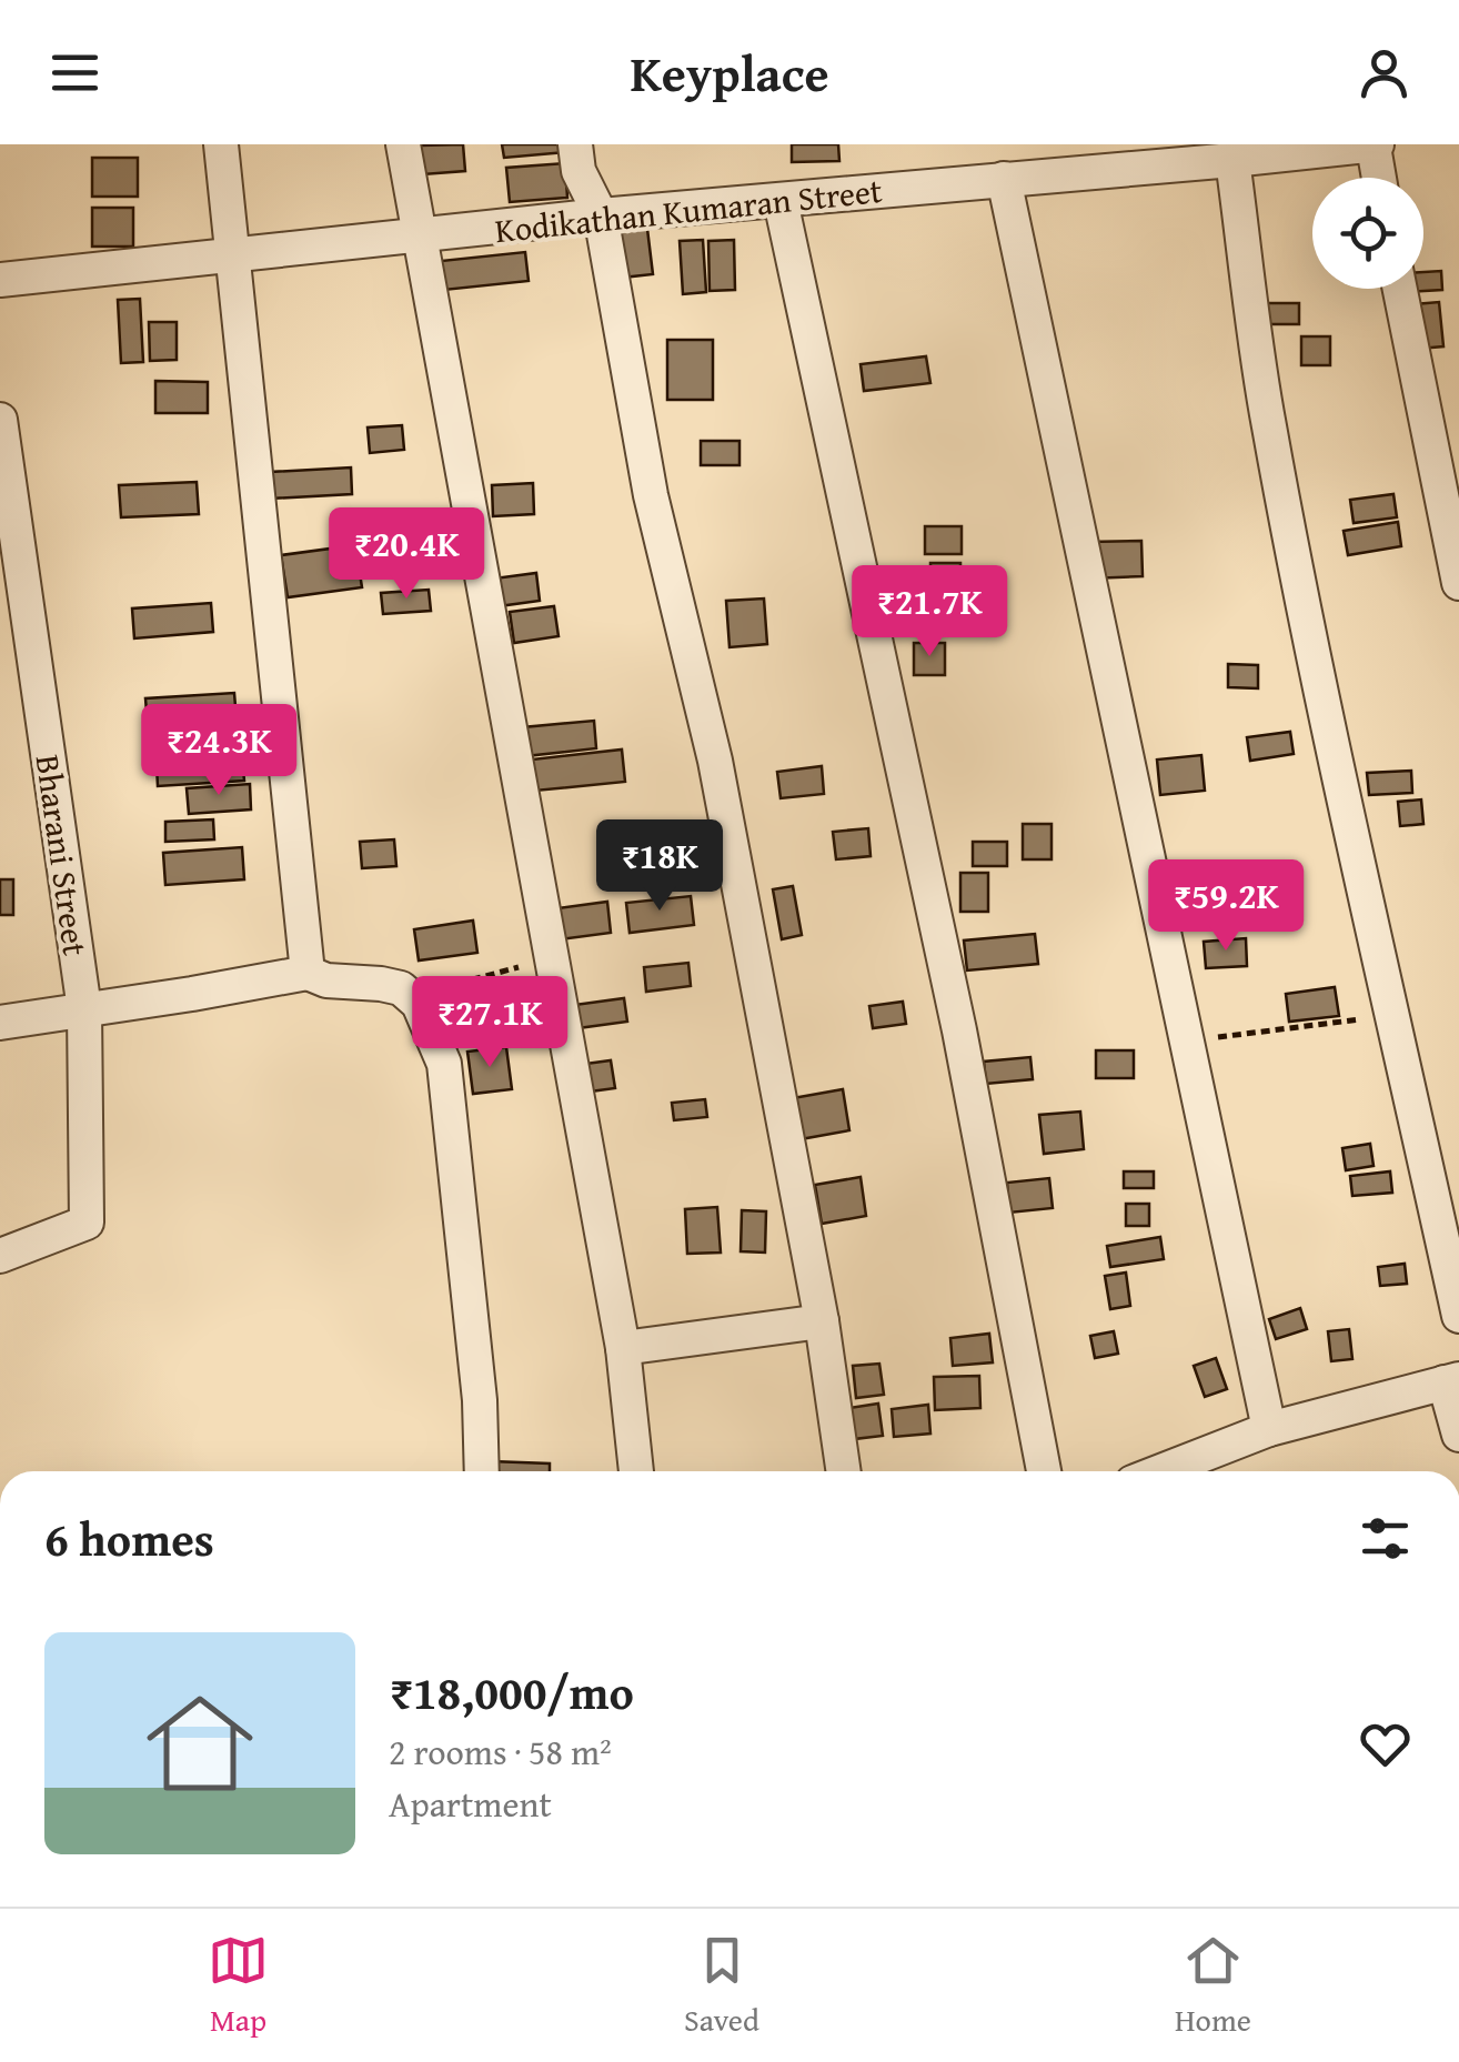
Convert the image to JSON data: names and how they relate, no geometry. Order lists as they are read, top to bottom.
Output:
{
  "streets": {
    "street": ["Kodikathan Kumaran Street", "Bharani Street"]
  },
  "page": {
    "header": "Keyplace",
    "price": [
      "₹20.4K",
      "₹21.7K",
      "₹24.3K",
      "₹18K",
      "₹59.2K",
      "₹27.1K"
    ],
    "heading": "6 homes",
    "list": [
      {
        "name": "₹18,000/mo",
        "note": "2 rooms · 58 m² · Apartment"
      }
    ],
    "tabs": ["Map", "Saved", "Home"]
  }
}
